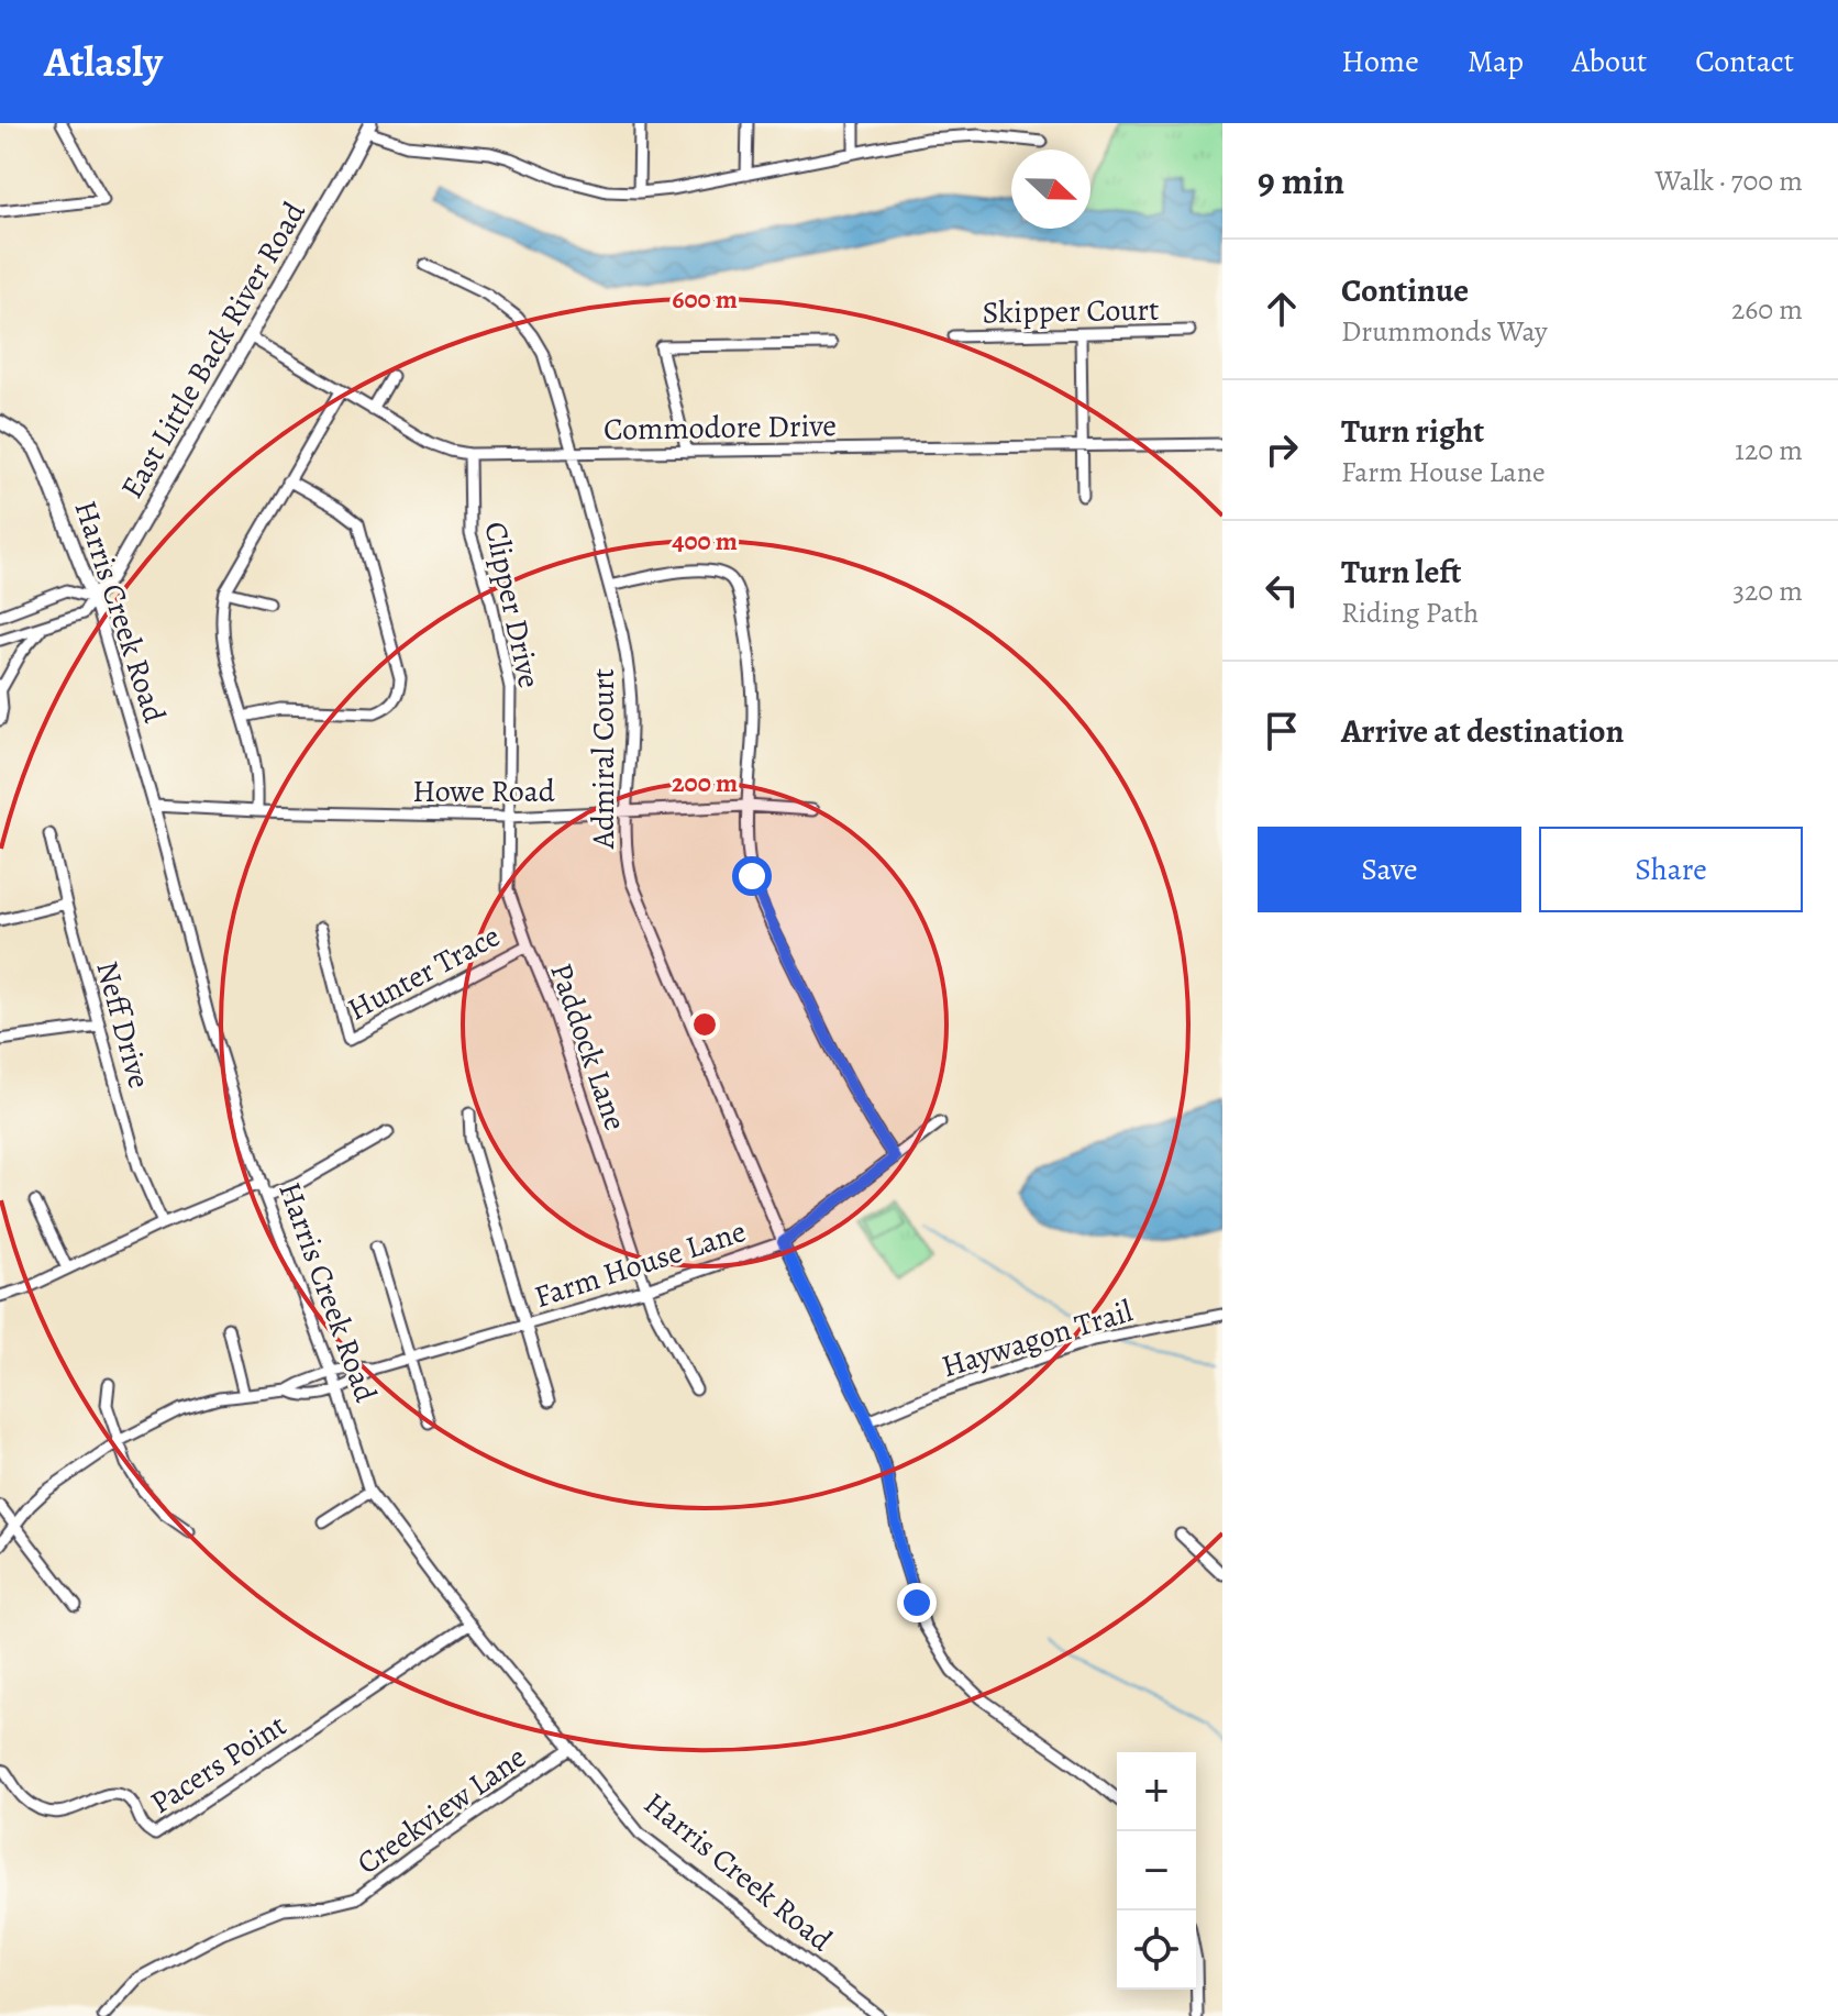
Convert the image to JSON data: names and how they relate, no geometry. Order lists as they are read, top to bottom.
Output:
{
  "streets": {
    "street": [
      "Skipper Court",
      "East Little Back River Road",
      "Commodore Drive",
      "Clipper Drive",
      "Harris Creek Road",
      "Admiral Court",
      "Howe Road",
      "Hunter Trace",
      "Neff Drive",
      "Paddock Lane",
      "Farm House Lane",
      "Haywagon Trail",
      "Pacers Point",
      "Creekview Lane"
    ]
  },
  "crossings": [
    ["East Little Back River Road", "Commodore Drive"],
    ["East Little Back River Road", "Harris Creek Road"],
    ["Commodore Drive", "Clipper Drive"],
    ["Commodore Drive", "Admiral Court"],
    ["Clipper Drive", "Howe Road"],
    ["Clipper Drive", "Paddock Lane"],
    ["Harris Creek Road", "Howe Road"],
    ["Harris Creek Road", "Farm House Lane"],
    ["Harris Creek Road", "Pacers Point"],
    ["Harris Creek Road", "Creekview Lane"],
    ["Admiral Court", "Howe Road"],
    ["Admiral Court", "Farm House Lane"],
    ["Admiral Court", "Haywagon Trail"],
    ["Howe Road", "Paddock Lane"],
    ["Hunter Trace", "Paddock Lane"],
    ["Paddock Lane", "Farm House Lane"]
  ],
  "north": "right",
  "page": {
    "header": "Atlasly",
    "nav": [
      "Home",
      "Map",
      "About",
      "Contact"
    ],
    "heading": ["9 min", "Walk · 700 m"],
    "list": [
      ["Continue", "Drummonds Way", "260 m"],
      ["Turn right", "Farm House Lane", "120 m"],
      ["Turn left", "Riding Path", "320 m"],
      "Arrive at destination"
    ],
    "buttons": ["Save", "Share"],
    "map_buttons": ["+", "−"]
  },
  "rings": ["600 m", "400 m", "200 m"]
}
